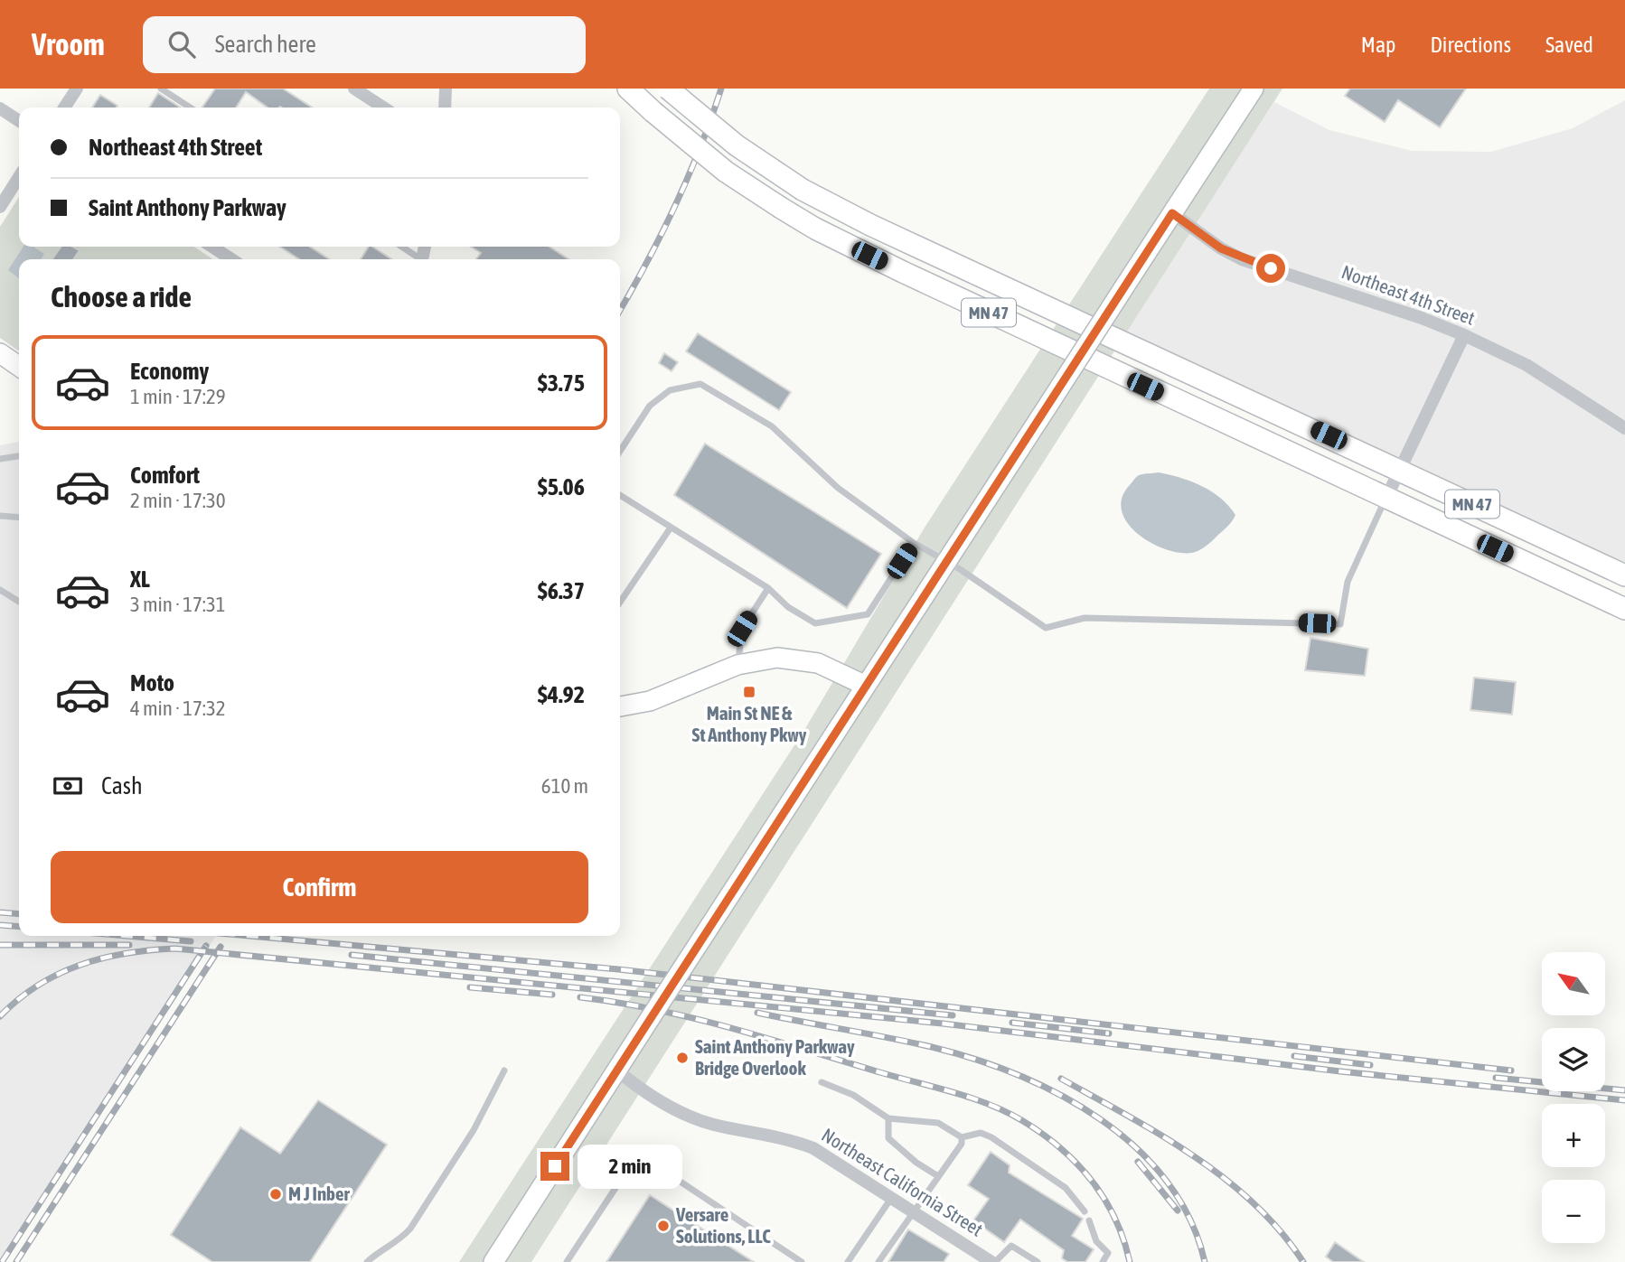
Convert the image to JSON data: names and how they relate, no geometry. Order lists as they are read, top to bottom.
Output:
{
  "streets": {
    "main road": ["MN 47"],
    "street": ["Northeast 4th Street", "Northeast California Street"]
  },
  "places": {
    "transit": ["Main St NE & St Anthony Pkwy"],
    "other": ["Saint Anthony Parkway Bridge Overlook", "M J Inber", "Versare Solutions, LLC"]
  },
  "north": "top left",
  "page": {
    "header": "Vroom",
    "search": "Search here",
    "nav": ["Map", "Directions", "Saved"],
    "banner": ["Northeast 4th Street", "Saint Anthony Parkway"],
    "heading": "Choose a ride",
    "list": [
      {
        "name": "Economy",
        "note": "1 min · 17:29",
        "value": "$3.75"
      },
      {
        "name": "Comfort",
        "note": "2 min · 17:30",
        "value": "$5.06"
      },
      {
        "name": "XL",
        "note": "3 min · 17:31",
        "value": "$6.37"
      },
      {
        "name": "Moto",
        "note": "4 min · 17:32",
        "value": "$4.92"
      }
    ],
    "pay": ["Cash", "610 m"],
    "buttons": "Confirm",
    "map_buttons": ["+", "−"],
    "bubble": "2 min"
  }
}
